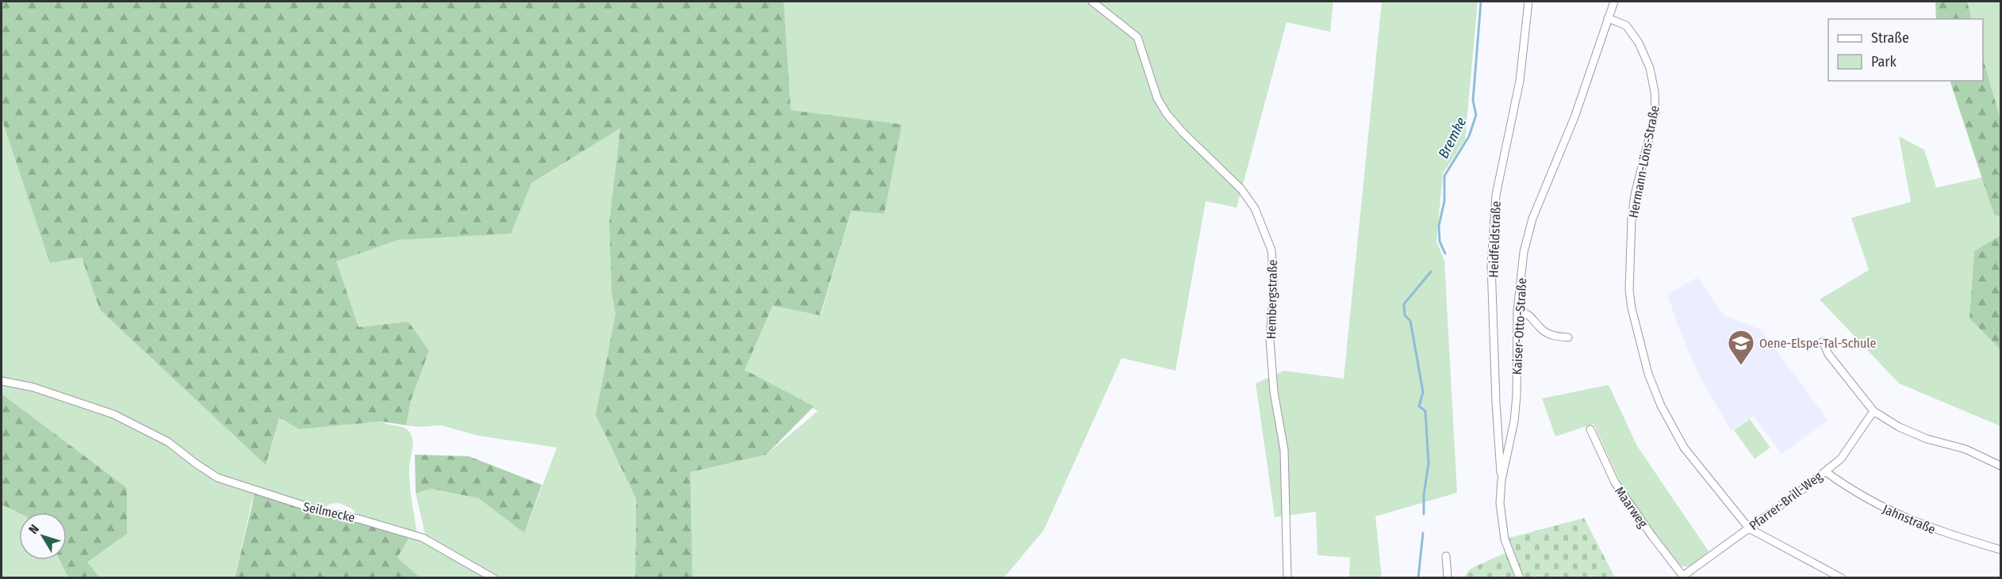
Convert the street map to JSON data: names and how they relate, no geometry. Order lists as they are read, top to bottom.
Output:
{
  "streets": {
    "street": [
      "Hermann-Löns-Straße",
      "Heidfeldstraße",
      "Hembergstraße",
      "Kaiser-Otto-Straße",
      "Pfarrer-Brill-Weg",
      "Maarweg",
      "Seilmecke",
      "Jahnstraße"
    ]
  },
  "crossings": [
    ["Hermann-Löns-Straße", "Kaiser-Otto-Straße"],
    ["Hermann-Löns-Straße", "Pfarrer-Brill-Weg"],
    ["Heidfeldstraße", "Kaiser-Otto-Straße"],
    ["Pfarrer-Brill-Weg", "Maarweg"],
    ["Pfarrer-Brill-Weg", "Jahnstraße"]
  ],
  "water": ["Bremke"],
  "places": {
    "school or university": ["Oene-Elspe-Tal-Schule"]
  },
  "legend": ["Straße", "Park"],
  "north": "top left"
}
